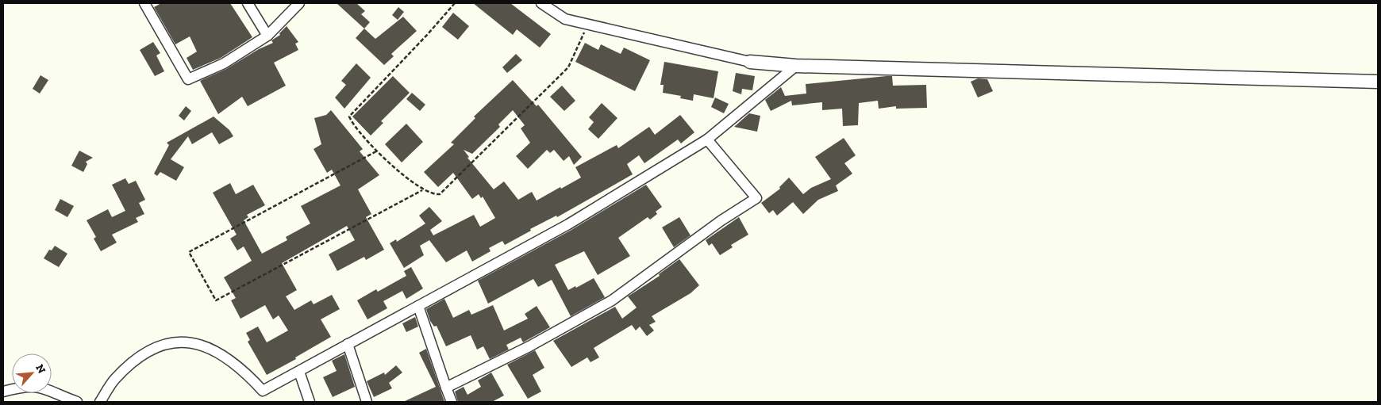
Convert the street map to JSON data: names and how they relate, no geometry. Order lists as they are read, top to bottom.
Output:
{
  "north": "top right"
}
